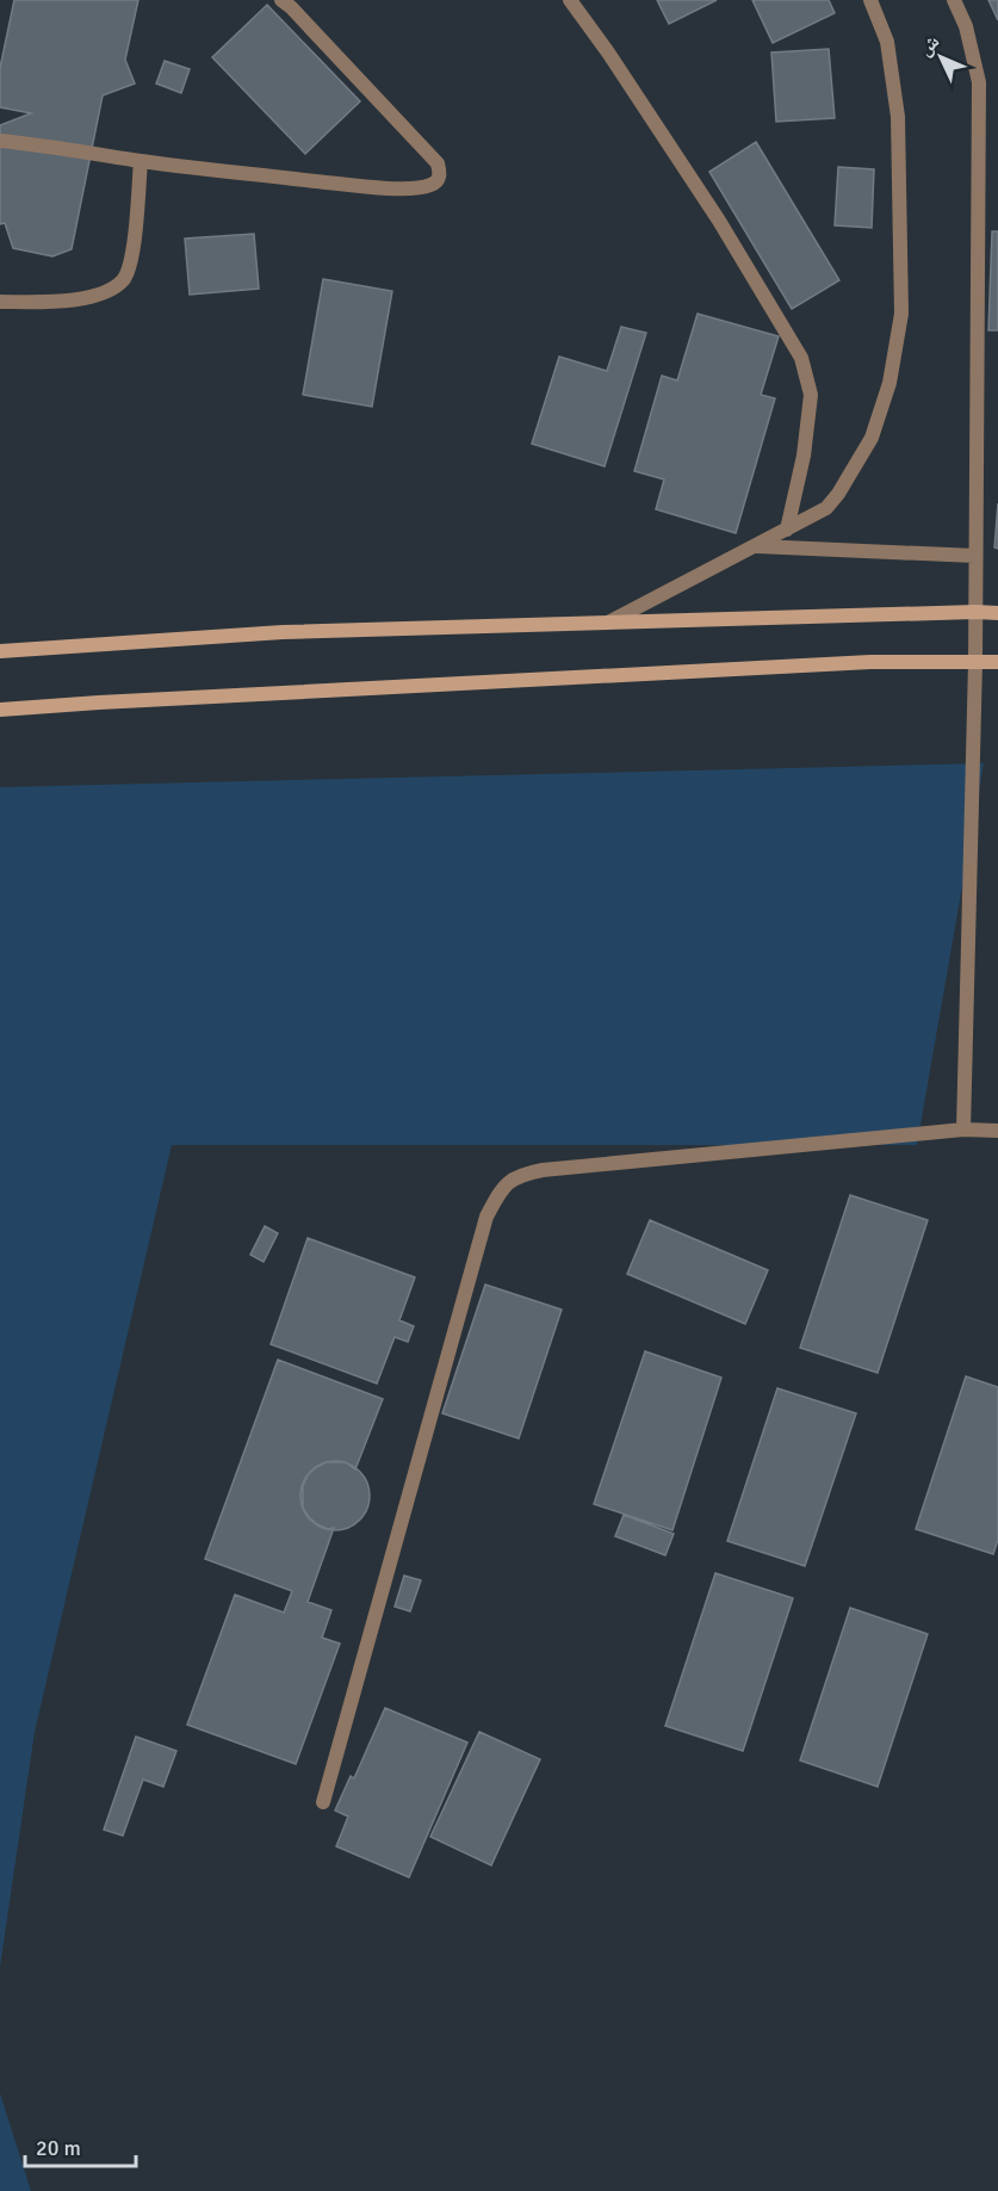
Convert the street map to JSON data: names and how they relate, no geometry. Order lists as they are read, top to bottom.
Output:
{
  "scale_bar": "20 m",
  "north": "top left"
}
